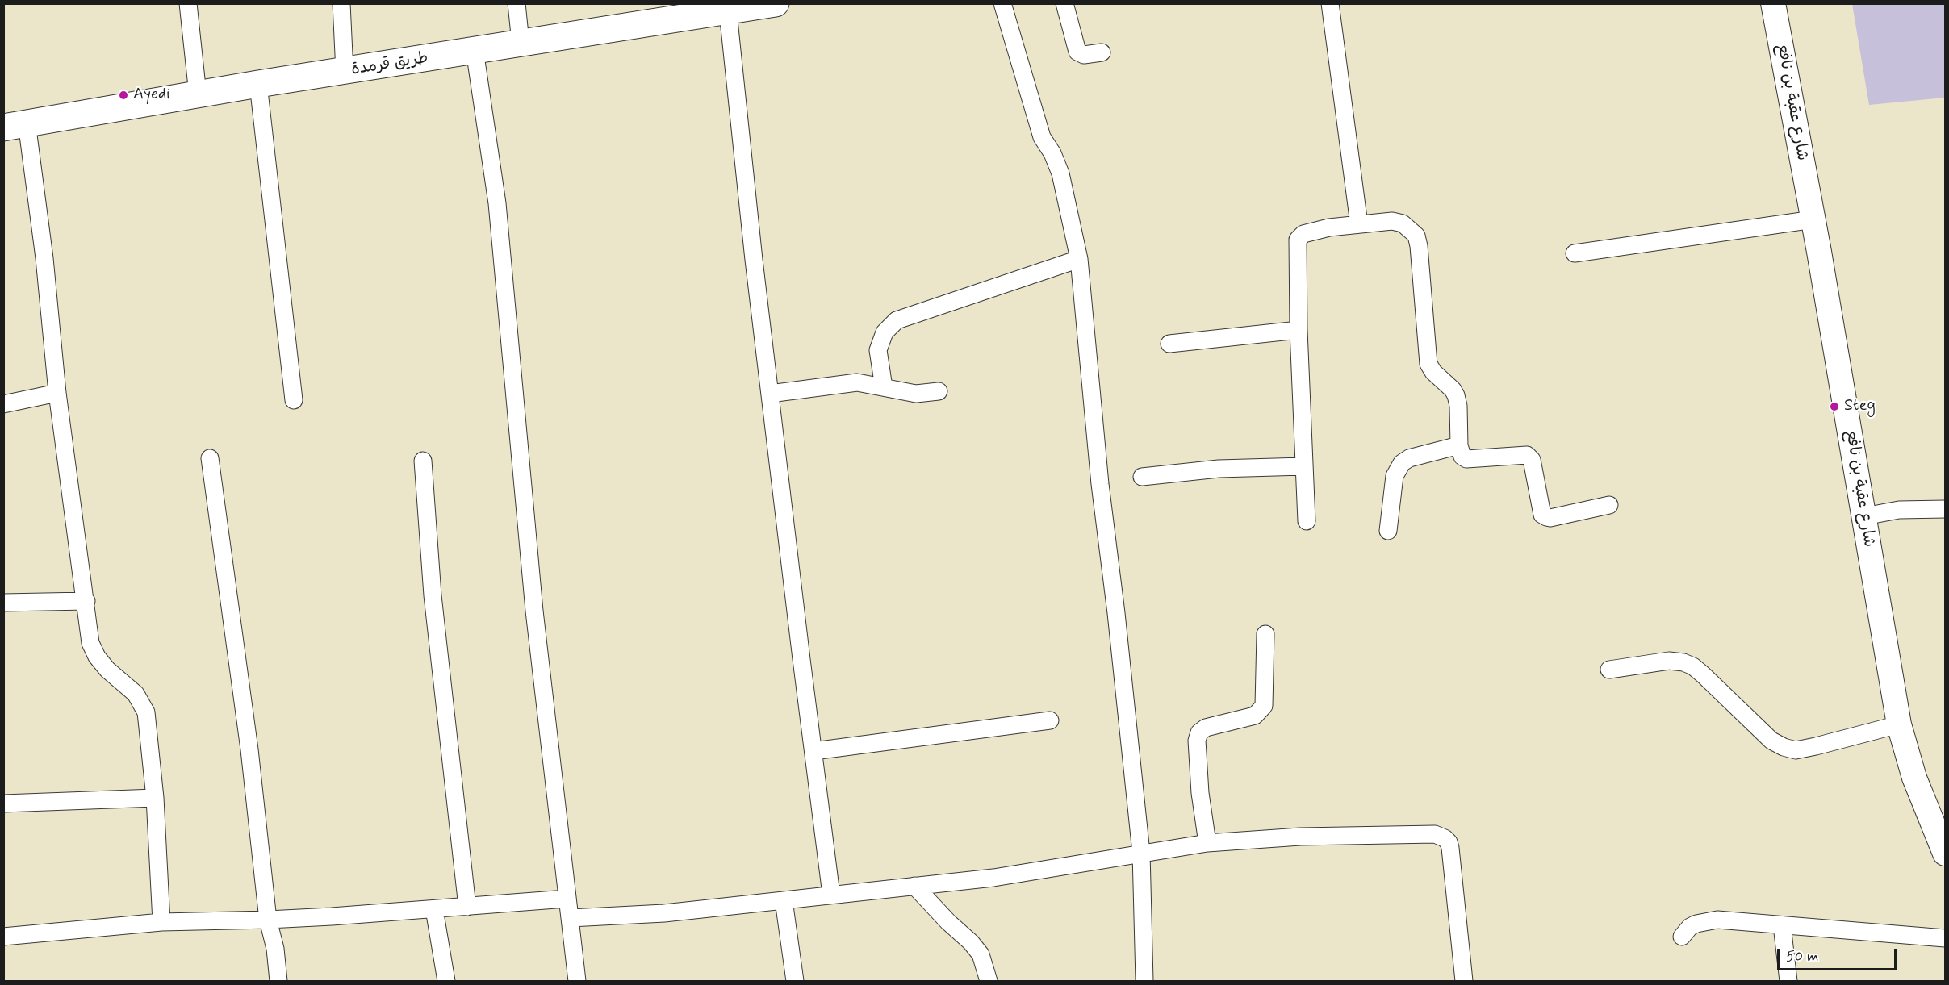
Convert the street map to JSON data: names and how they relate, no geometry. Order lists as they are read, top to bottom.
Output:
{
  "streets": {
    "main road": ["طريق قرمدة", "شارع عقبة بن نافع"]
  },
  "places": ["Ayedi", "Steg"],
  "scale_bar": "50 m"
}
